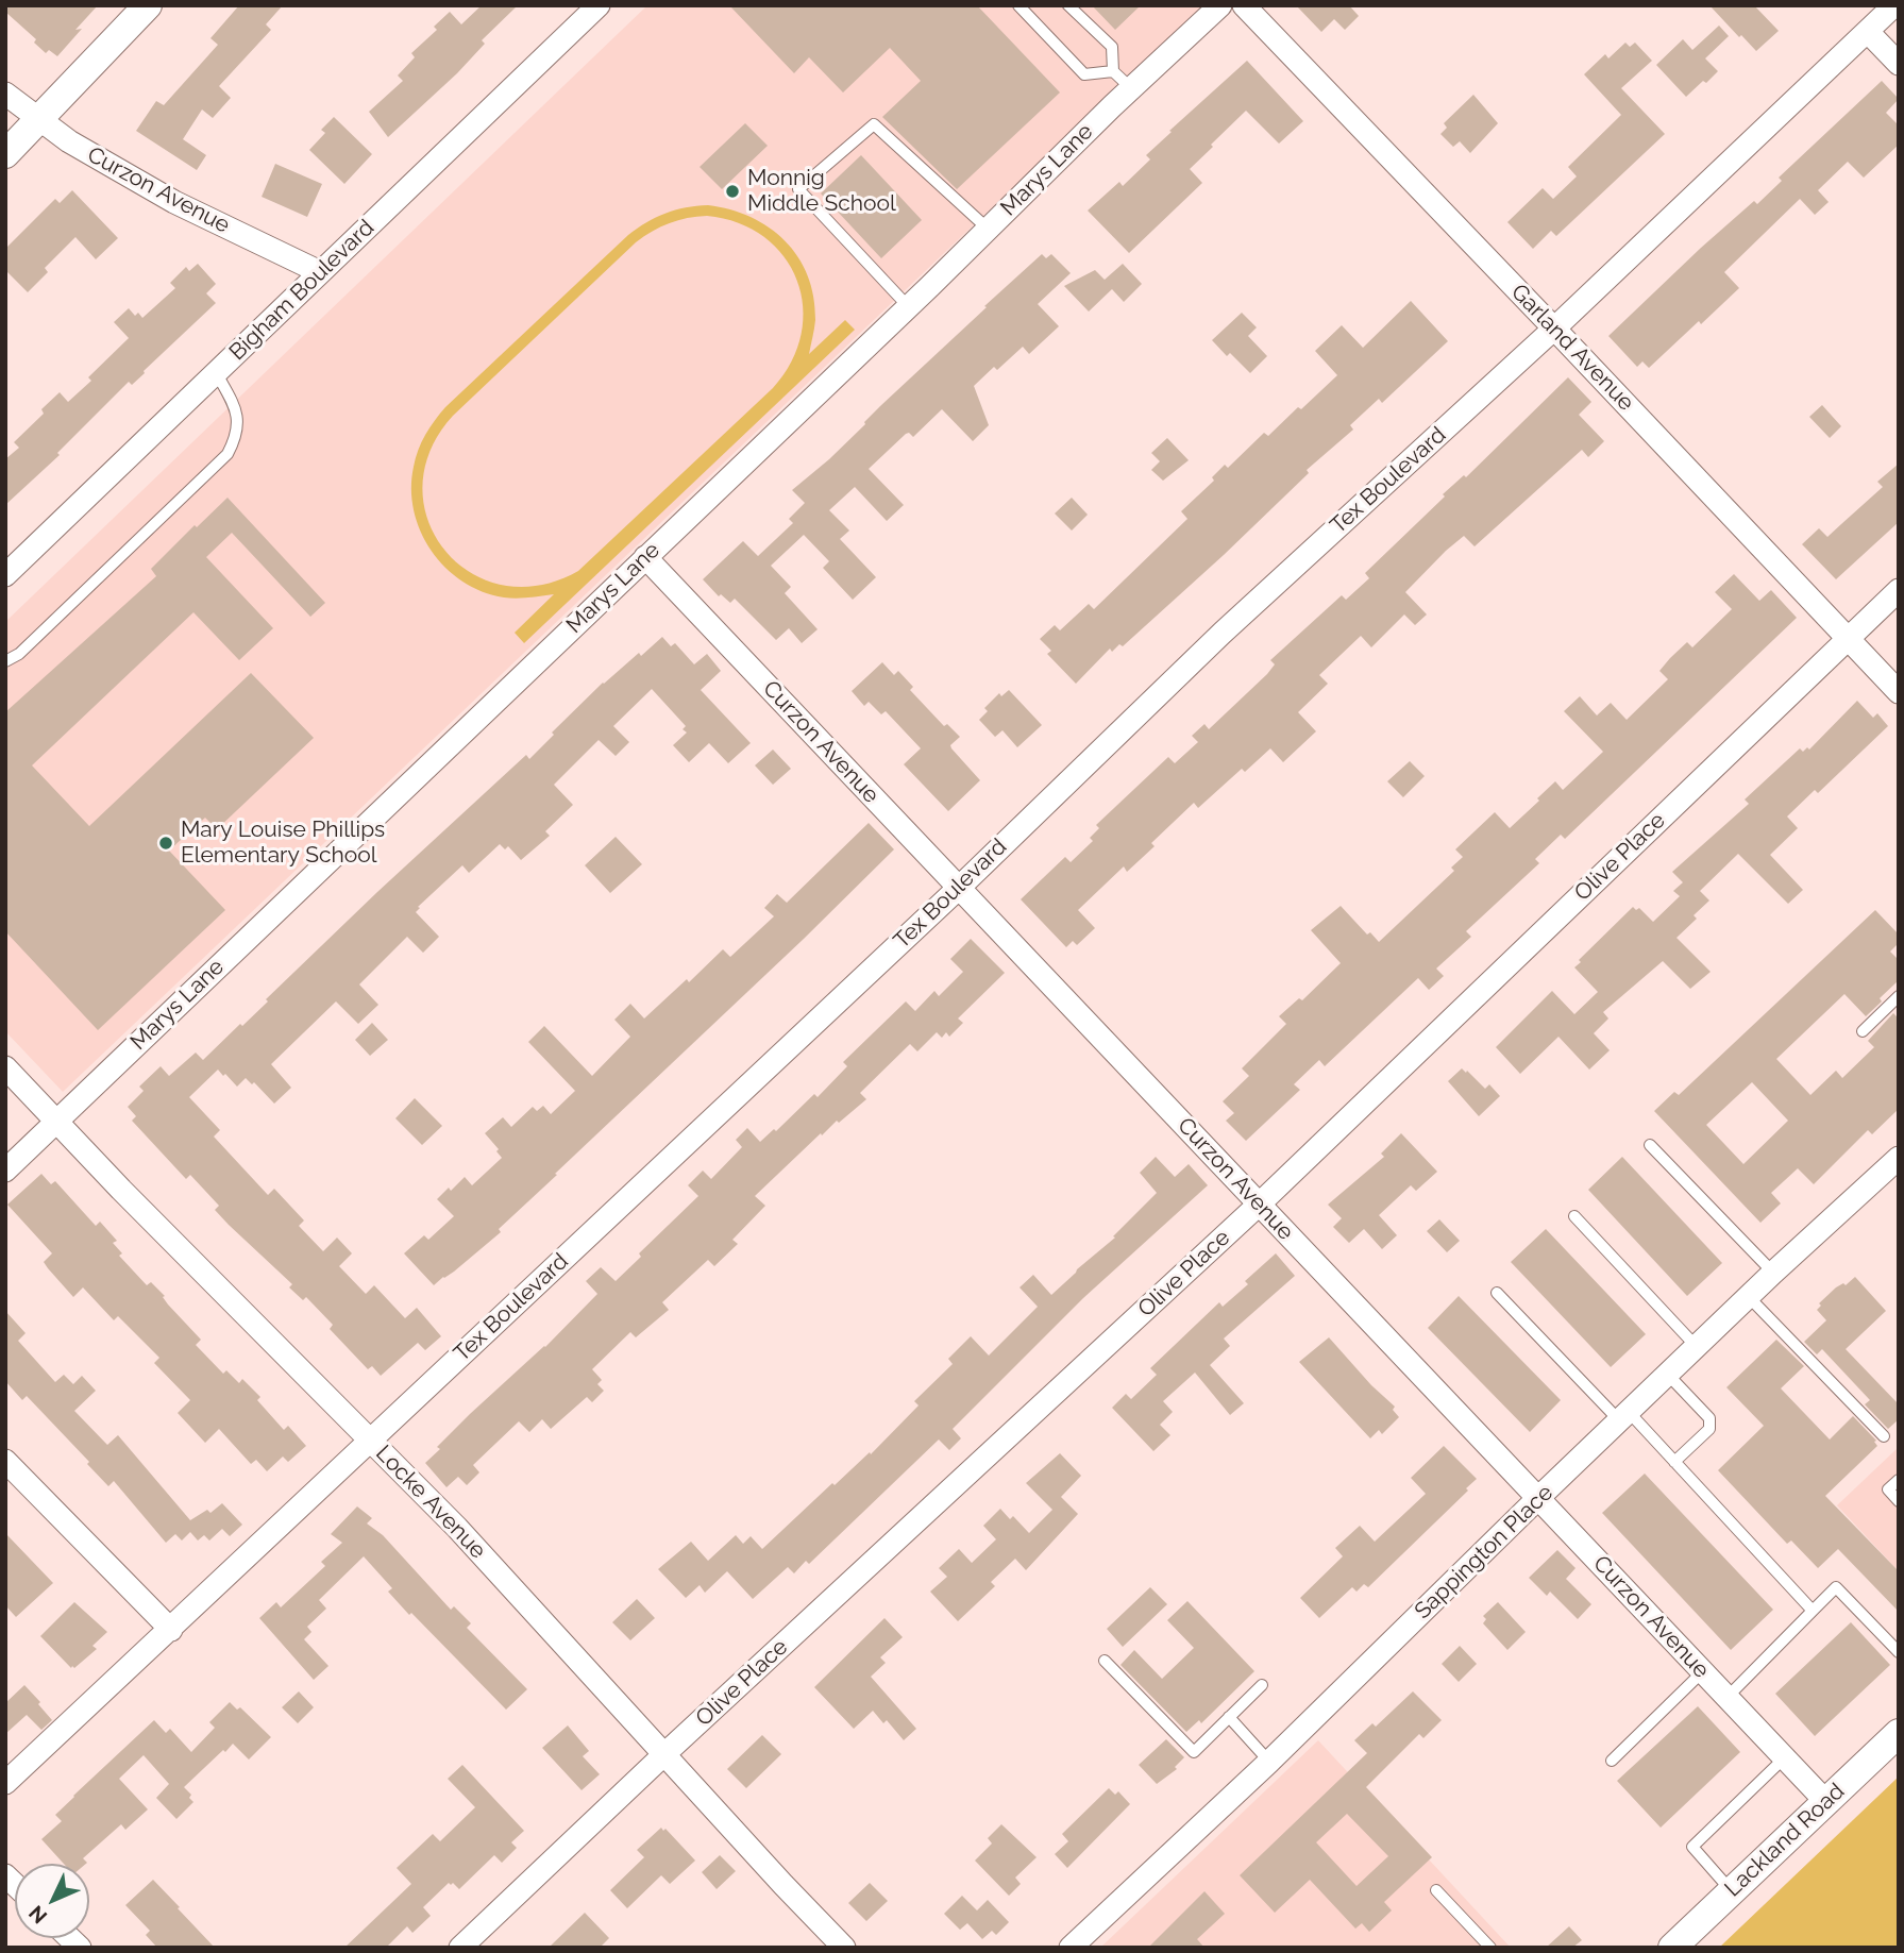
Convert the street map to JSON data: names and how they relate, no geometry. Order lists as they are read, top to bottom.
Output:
{
  "streets": {
    "street": [
      "Marys Lane",
      "Curzon Avenue",
      "Bigham Boulevard",
      "Garland Avenue",
      "Tex Boulevard",
      "Olive Place",
      "Locke Avenue",
      "Sappington Place",
      "Lackland Road"
    ]
  },
  "crossings": [
    ["Marys Lane", "Curzon Avenue"],
    ["Marys Lane", "Locke Avenue"],
    ["Curzon Avenue", "Bigham Boulevard"],
    ["Curzon Avenue", "Tex Boulevard"],
    ["Curzon Avenue", "Olive Place"],
    ["Curzon Avenue", "Sappington Place"],
    ["Curzon Avenue", "Lackland Road"],
    ["Garland Avenue", "Tex Boulevard"],
    ["Garland Avenue", "Olive Place"],
    ["Tex Boulevard", "Locke Avenue"],
    ["Olive Place", "Locke Avenue"]
  ],
  "places": ["Monnig Middle School", "Mary Louise Phillips Elementary School"],
  "north": "bottom left"
}
